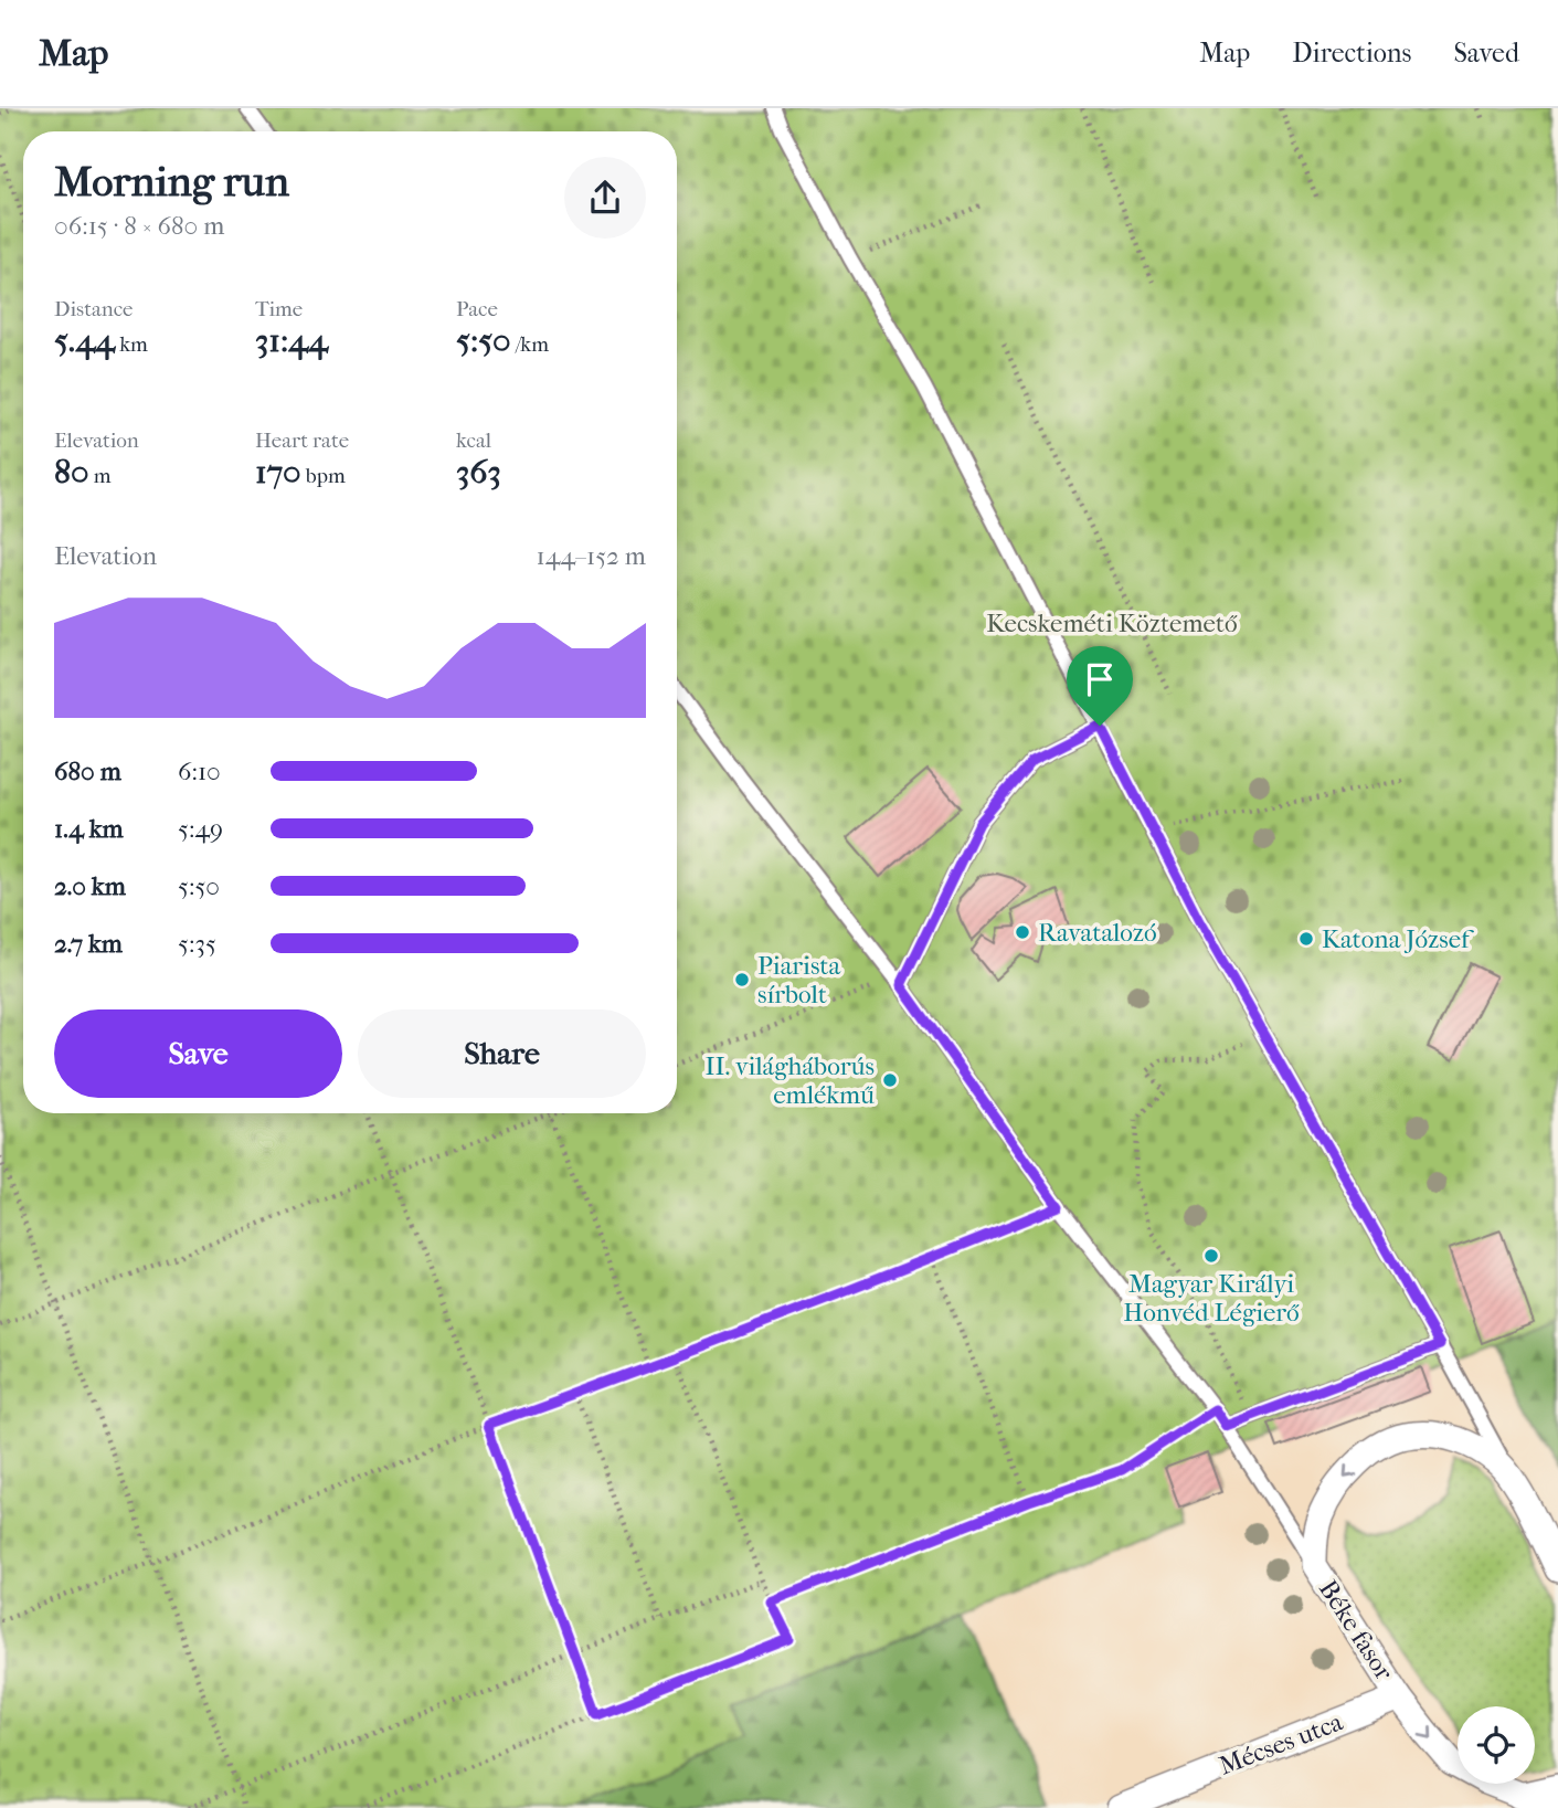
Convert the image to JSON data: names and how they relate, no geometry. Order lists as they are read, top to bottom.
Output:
{
  "streets": {
    "street": ["Béke fasor", "Mécses utca"]
  },
  "crossings": [
    ["Béke fasor", "Mécses utca"]
  ],
  "parks": ["Kecskeméti Köztemető"],
  "places": [
    "Ravatalozó",
    "Katona József",
    "Piarista sírbolt",
    "II. világháborús emlékmű",
    "Magyar Királyi Honvéd Légierő"
  ],
  "page": {
    "header": "Map",
    "nav": ["Map", "Directions", "Saved"],
    "heading": ["Morning run", "06:15 · 8 × 680 m"],
    "stats": [
      ["Distance", "5.44 km"],
      ["Time", "31:44"],
      ["Pace", "5:50 /km"],
      ["Elevation", "80 m"],
      ["Heart rate", "170 bpm"],
      ["kcal", "363"]
    ],
    "chart": ["Elevation", "144–152 m"],
    "list": [
      {
        "name": "680 m",
        "note": "6:10"
      },
      {
        "name": "1.4 km",
        "note": "5:49"
      },
      {
        "name": "2.0 km",
        "note": "5:50"
      },
      {
        "name": "2.7 km",
        "note": "5:35"
      }
    ],
    "buttons": ["Save", "Share"]
  }
}
